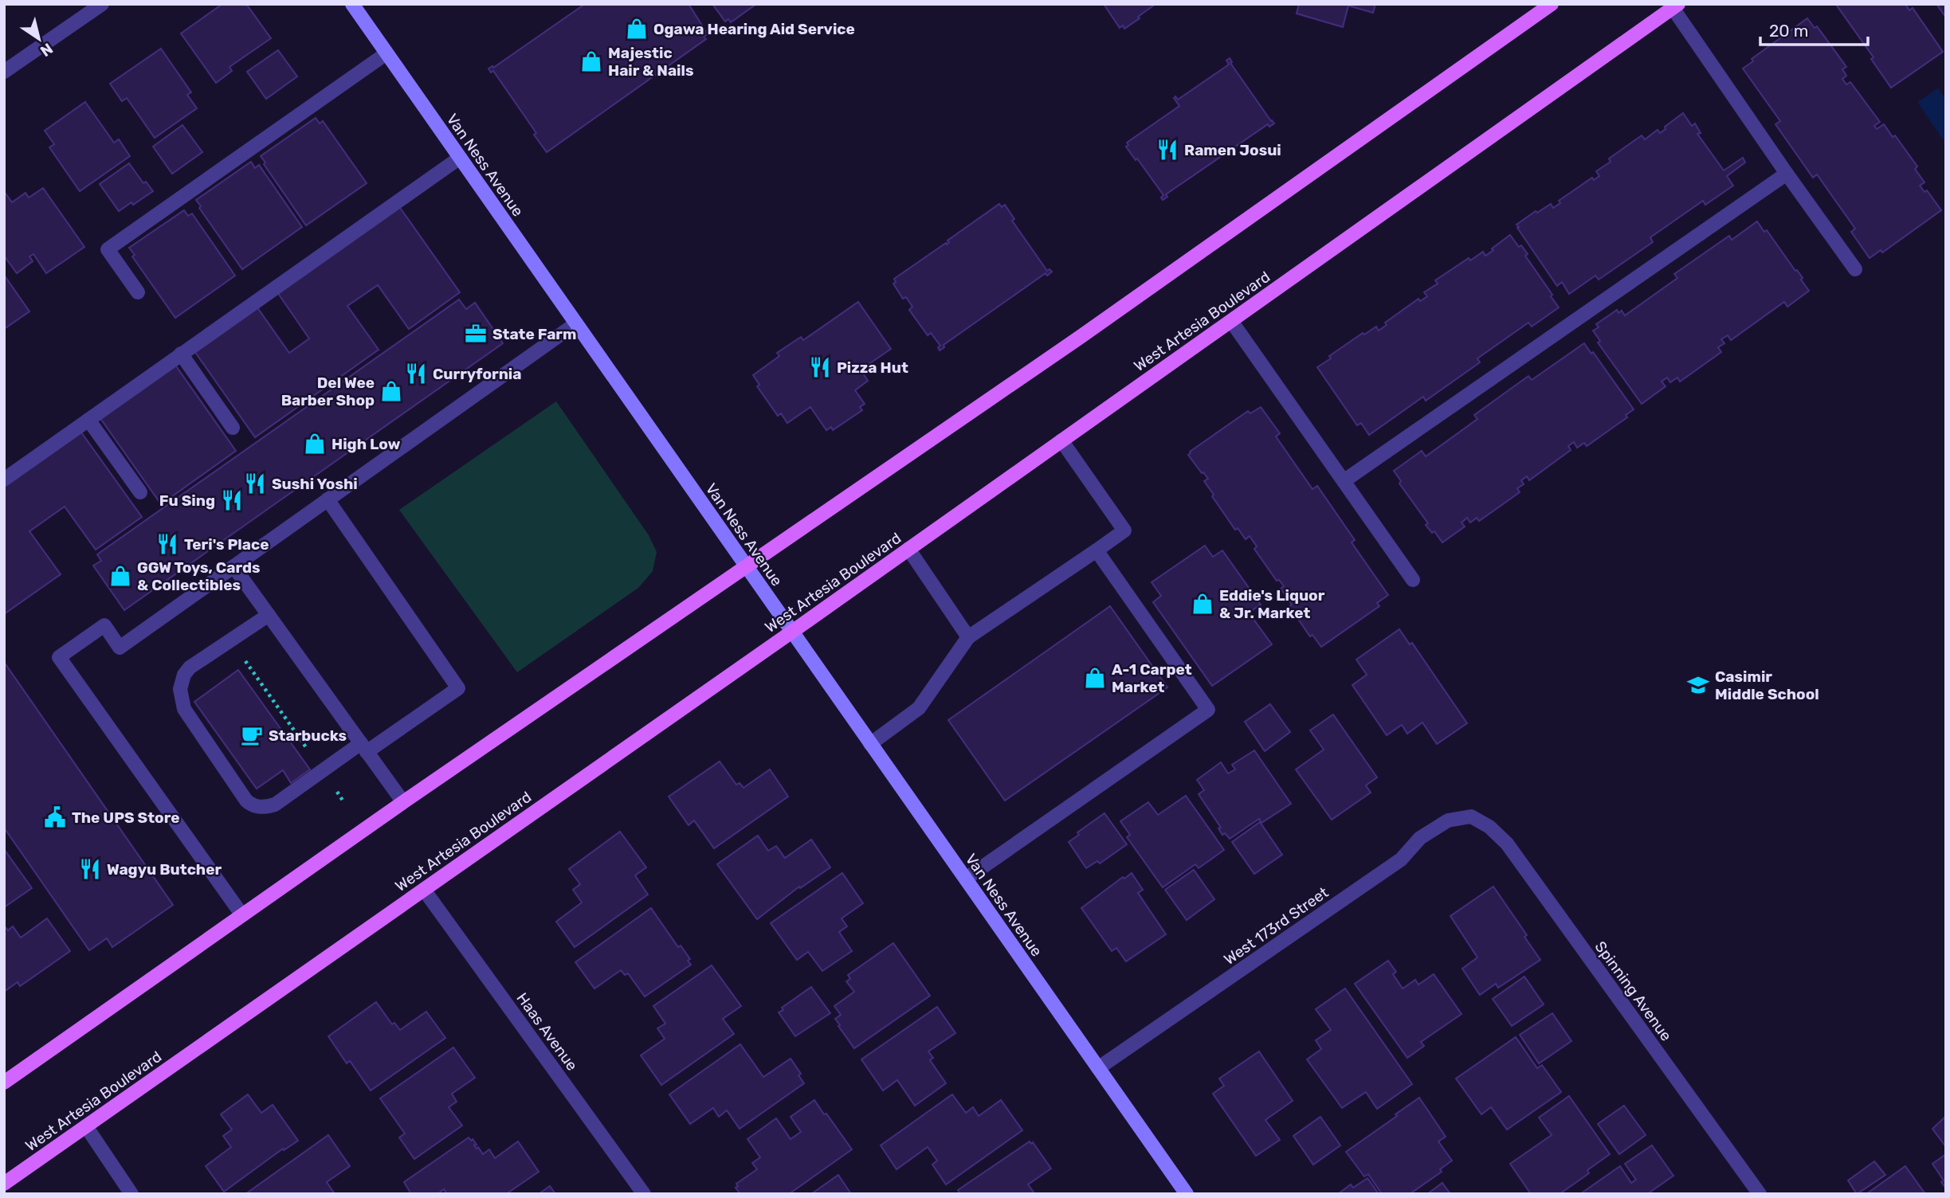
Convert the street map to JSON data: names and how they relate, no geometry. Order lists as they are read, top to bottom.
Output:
{
  "streets": {
    "main road": ["Van Ness Avenue", "West Artesia Boulevard"],
    "street": ["West 173rd Street", "Spinning Avenue", "Haas Avenue"]
  },
  "crossings": [
    ["Van Ness Avenue", "West Artesia Boulevard"],
    ["Van Ness Avenue", "West 173rd Street"],
    ["West Artesia Boulevard", "Haas Avenue"],
    ["West 173rd Street", "Spinning Avenue"]
  ],
  "places": {
    "shop": [
      "Ogawa Hearing Aid Service",
      "Majestic Hair & Nails",
      "Del Wee Barber Shop",
      "High Low",
      "GGW Toys, Cards & Collectibles",
      "Eddie's Liquor & Jr. Market",
      "A-1 Carpet Market"
    ],
    "restaurant": [
      "Ramen Josui",
      "Pizza Hut",
      "Curryfornia",
      "Sushi Yoshi",
      "Fu Sing",
      "Teri's Place",
      "Wagyu Butcher"
    ],
    "office": ["State Farm"],
    "school or university": ["Casimir Middle School"],
    "cafe": ["Starbucks"],
    "public building": ["The UPS Store"]
  },
  "scale_bar": "20 m",
  "north": "bottom right"
}
